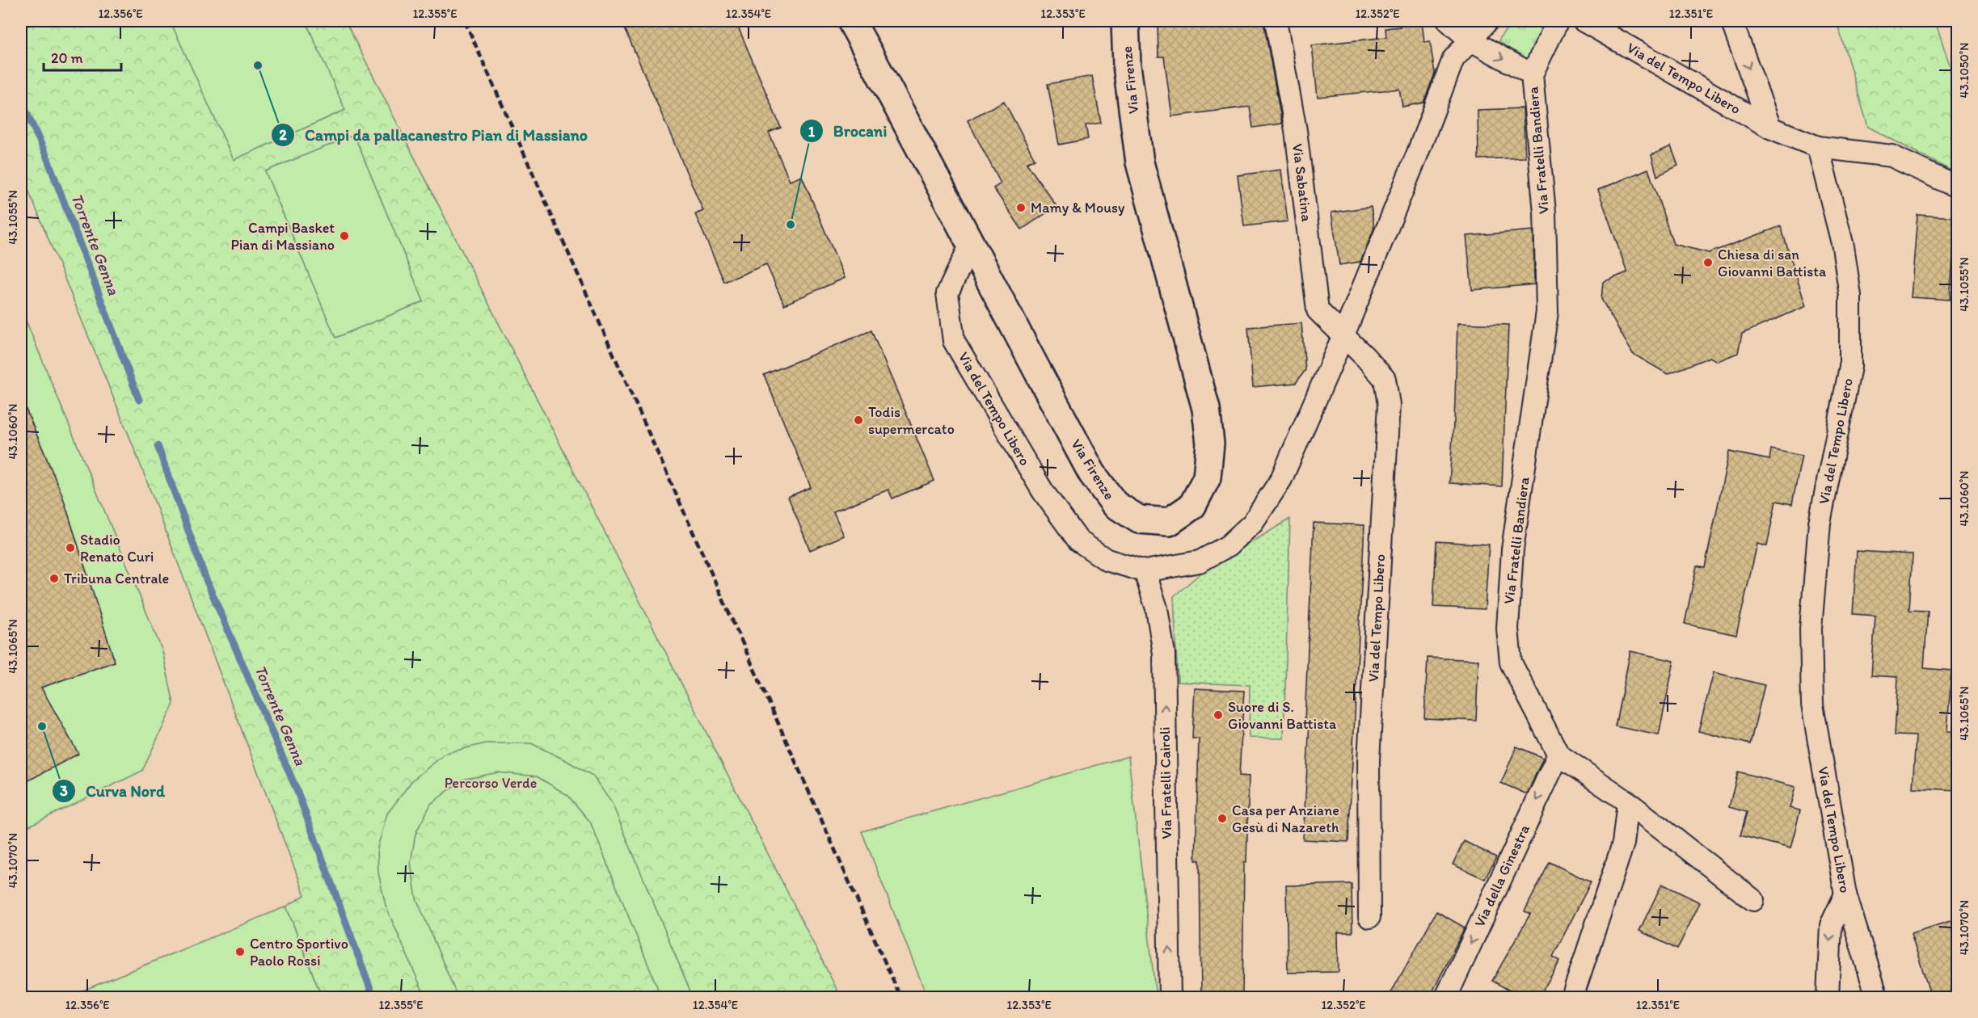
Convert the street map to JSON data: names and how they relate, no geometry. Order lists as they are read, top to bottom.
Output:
{
  "streets": {
    "main road": ["Via Firenze"],
    "street": [
      "Via del Tempo Libero",
      "Via Fratelli Bandiera",
      "Via Sabatina",
      "Via Fratelli Cairoli",
      "Via della Ginestra"
    ]
  },
  "crossings": [
    ["Via del Tempo Libero", "Via Firenze"],
    ["Via del Tempo Libero", "Via Fratelli Bandiera"],
    ["Via del Tempo Libero", "Via Sabatina"],
    ["Via del Tempo Libero", "Via Fratelli Cairoli"],
    ["Via Fratelli Bandiera", "Via della Ginestra"]
  ],
  "one_way": ["Via Fratelli Cairoli"],
  "water": ["Torrente Genna"],
  "parks": ["Percorso Verde"],
  "places": [
    "Campi da pallacanestro Pian di Massiano",
    "Mamy & Mousy",
    "Brocani",
    "Campi Basket Pian di Massiano",
    "Chiesa di san Giovanni Battista",
    "Todis supermercato",
    "Stadio Renato Curi",
    "Tribuna Centrale",
    "Suore di S. Giovanni Battista",
    "Curva Nord",
    "Casa per Anziane Gesù di Nazareth",
    "Centro Sportivo Paolo Rossi"
  ],
  "scale_bar": "20 m",
  "coordinates": [
    "12.356°E",
    "12.355°E",
    "12.354°E",
    "12.353°E",
    "12.352°E",
    "12.351°E",
    "43.1050°N",
    "43.1055°N",
    "43.1060°N",
    "43.1065°N",
    "43.1070°N"
  ]
}
